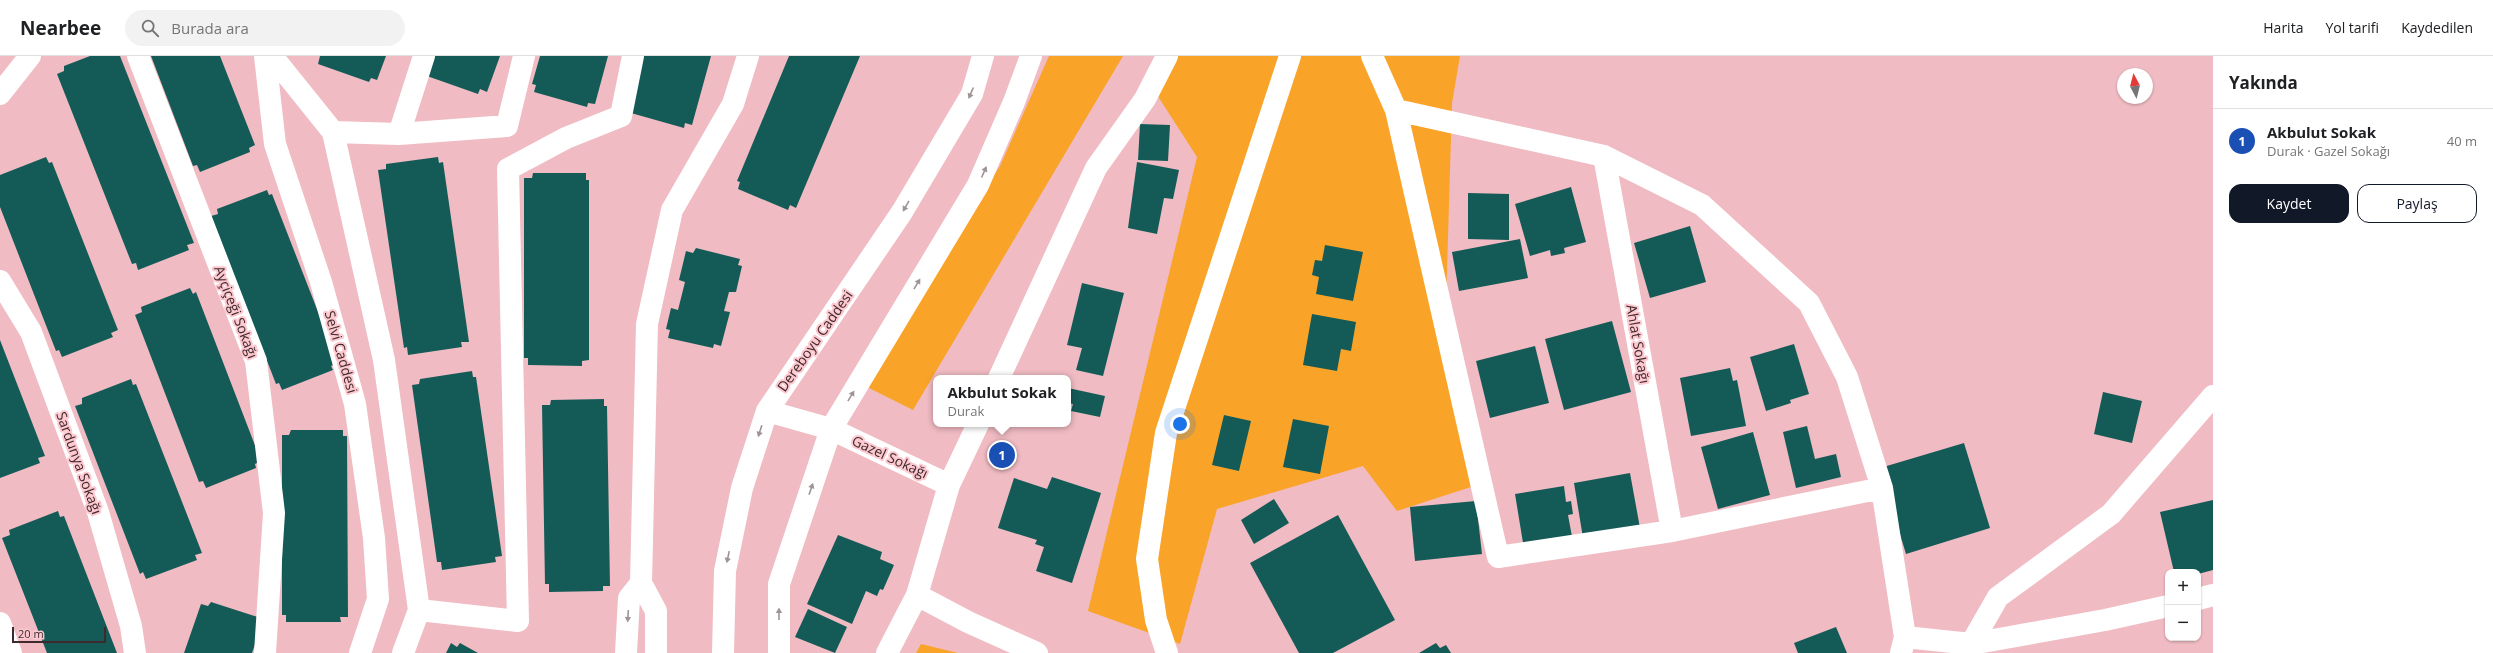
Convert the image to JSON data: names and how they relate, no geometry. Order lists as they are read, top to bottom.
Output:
{
  "streets": {
    "street": [
      "Ayçiçeği Sokağı",
      "Dereboyu Caddesi",
      "Ahlat Sokağı",
      "Selvi Caddesi",
      "Gazel Sokağı",
      "Sardunya Sokağı"
    ]
  },
  "crossings": [
    ["Dereboyu Caddesi", "Gazel Sokağı"]
  ],
  "scale_bar": "20 m",
  "north": "top",
  "page": {
    "header": "Nearbee",
    "search": "Burada ara",
    "nav": ["Harita", "Yol tarifi", "Kaydedilen"],
    "heading": "Yakında",
    "list": [
      {
        "mark": "1",
        "name": "Akbulut Sokak",
        "note": "Durak · Gazel Sokağı",
        "value": "40 m"
      }
    ],
    "buttons": ["Kaydet", "Paylaş"],
    "popup": ["Akbulut Sokak", "Durak"],
    "pins": "1",
    "map_buttons": ["+", "−"],
    "scale": "20 m"
  }
}
